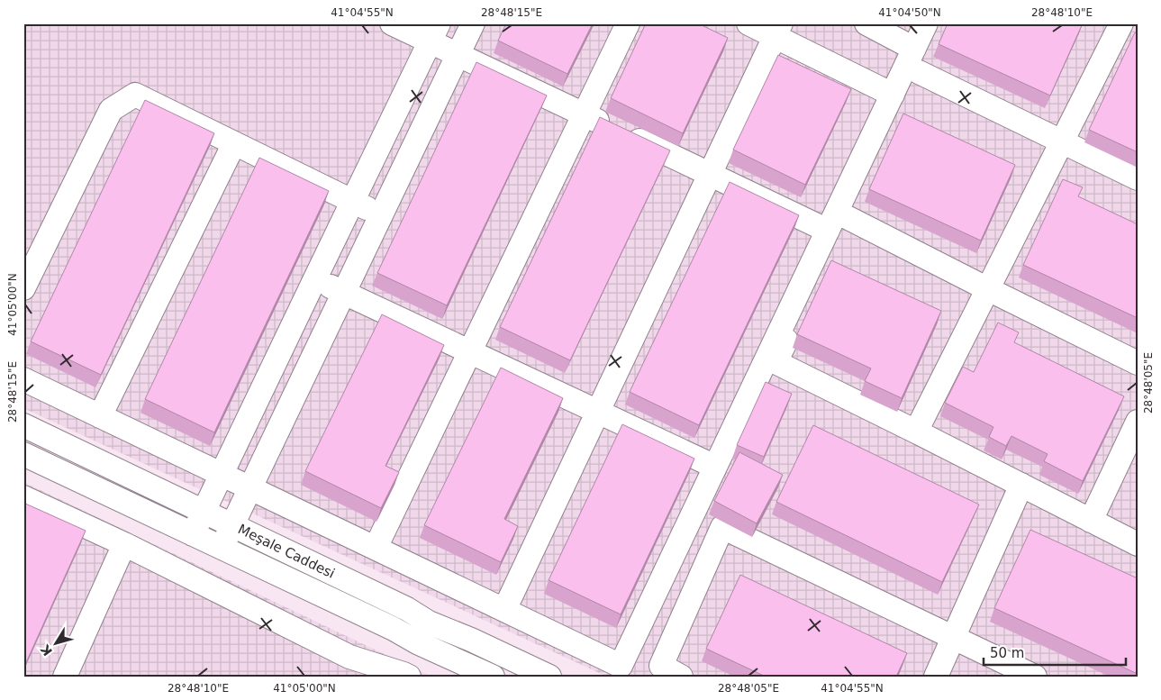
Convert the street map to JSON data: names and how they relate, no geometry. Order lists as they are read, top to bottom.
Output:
{
  "streets": {
    "street": ["Meşale Caddesi"]
  },
  "scale_bar": "50 m",
  "north": "bottom left",
  "coordinates": [
    "41°04'55\"N",
    "28°48'15\"E",
    "41°04'50\"N",
    "28°48'10\"E",
    "41°05'00\"N",
    "28°48'05\"E"
  ]
}
